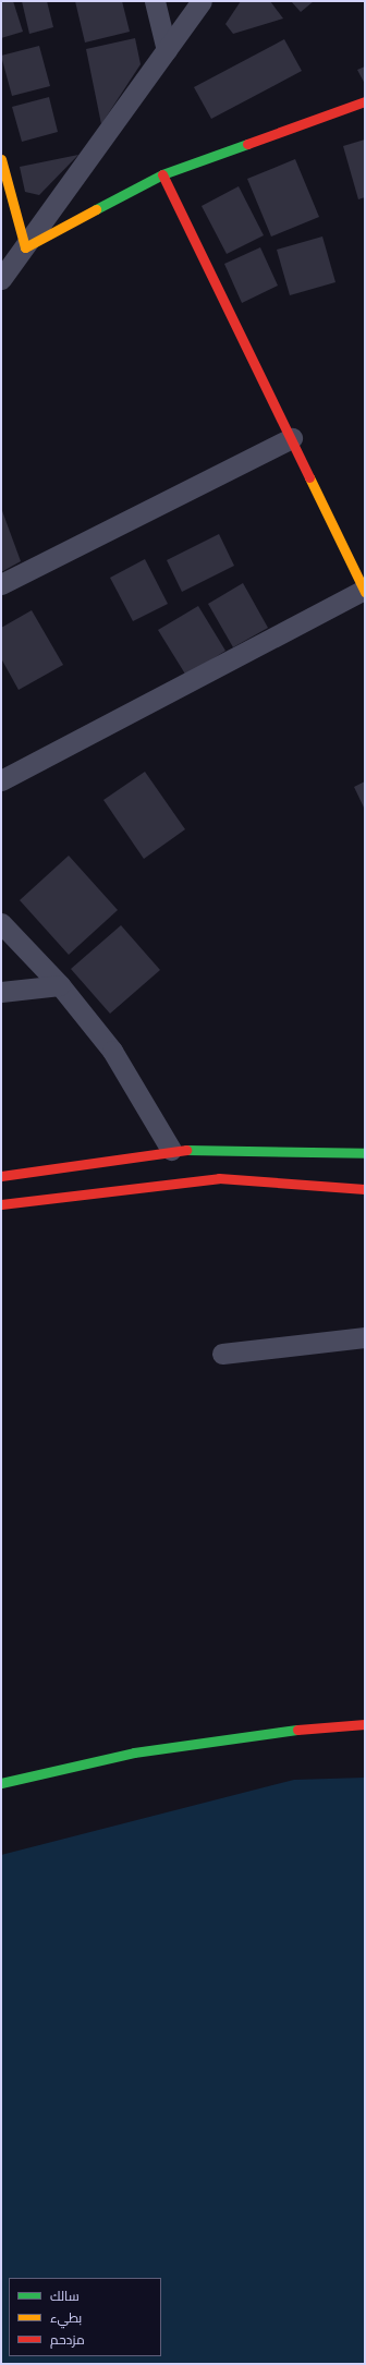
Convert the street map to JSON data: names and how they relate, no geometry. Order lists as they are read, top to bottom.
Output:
{
  "legend": ["سالك", "بطيء", "مزدحم"]
}
